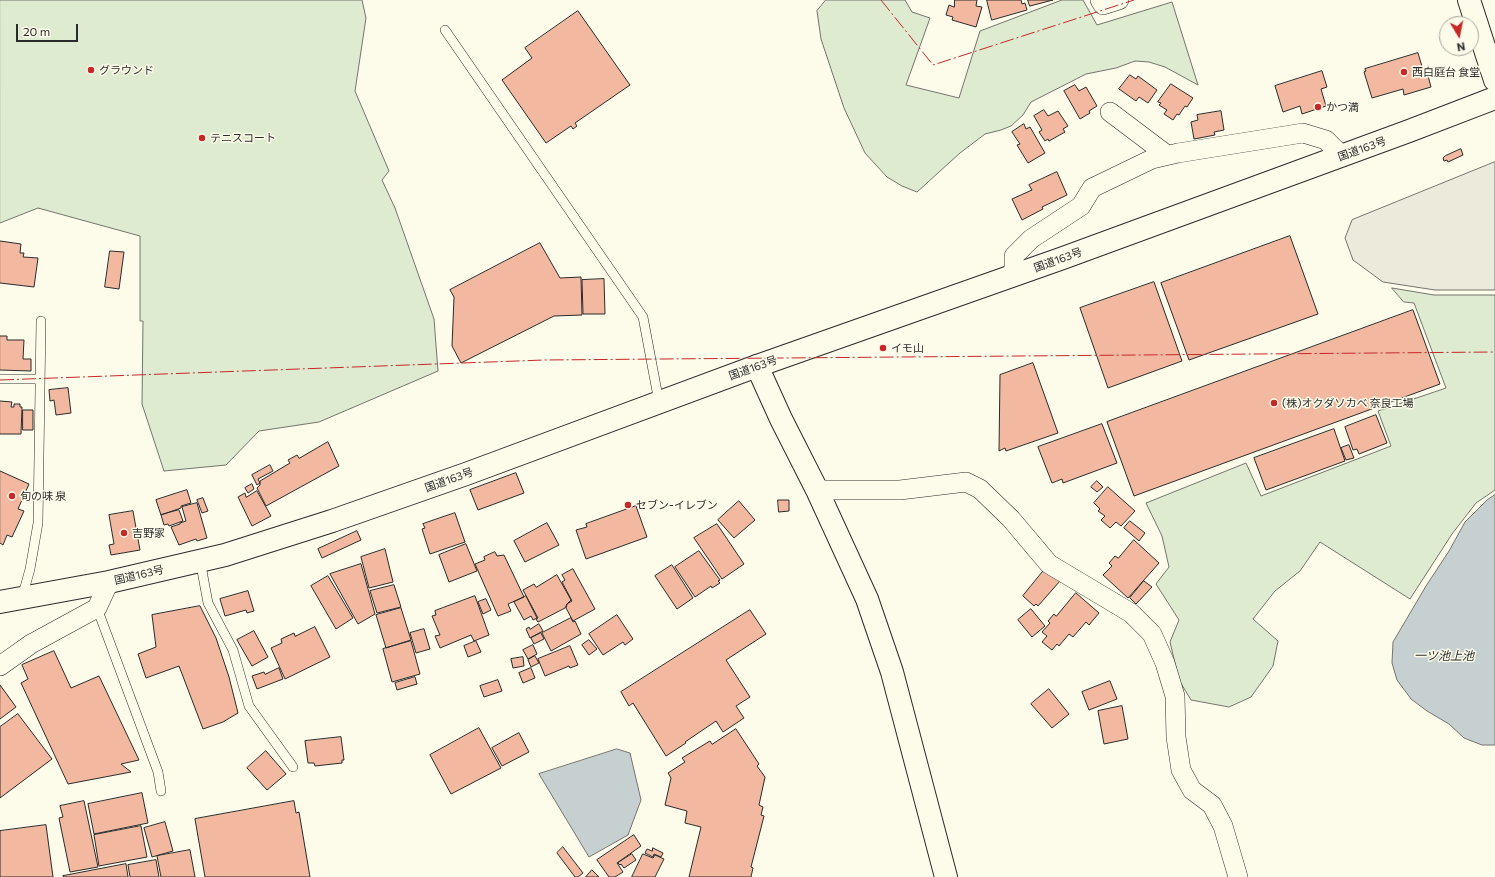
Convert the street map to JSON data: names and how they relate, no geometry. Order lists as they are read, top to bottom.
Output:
{
  "streets": {
    "main road": ["国道163号"]
  },
  "water": ["一ツ池上池"],
  "places": [
    "グラウンド",
    "西白庭台 食堂",
    "かつ満",
    "テニスコート",
    "イモ山",
    "(株)オクダソカベ 奈良工場",
    "旬の味 泉",
    "セブン-イレブン",
    "吉野家"
  ],
  "scale_bar": "20 m",
  "north": "bottom"
}
